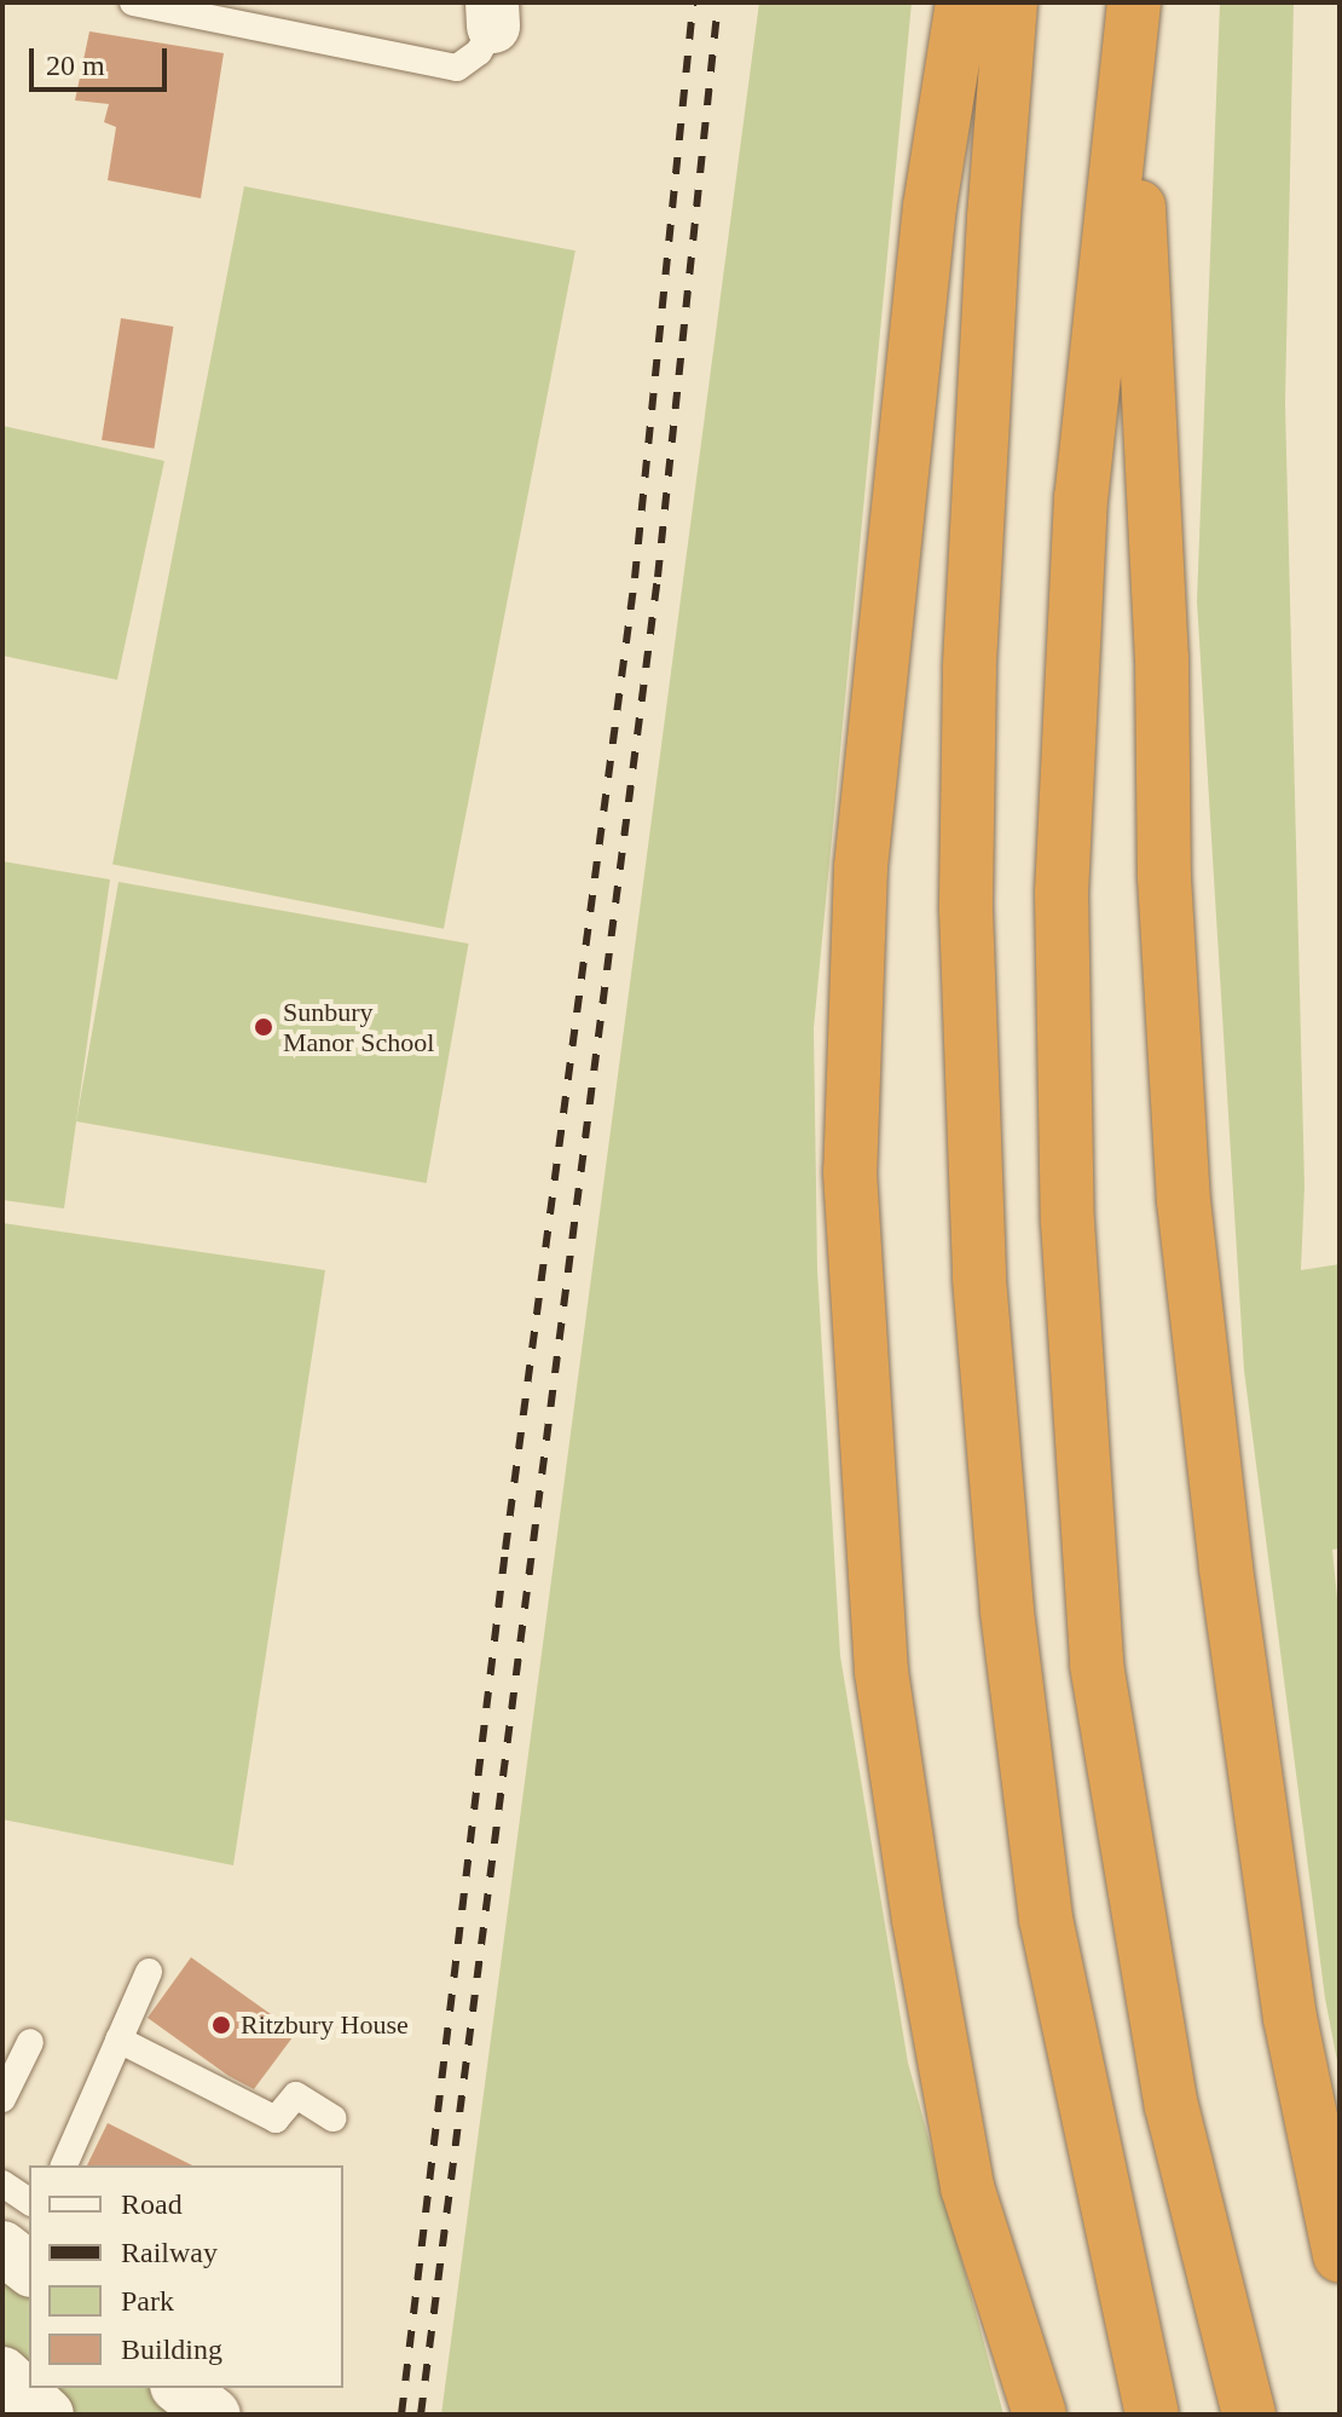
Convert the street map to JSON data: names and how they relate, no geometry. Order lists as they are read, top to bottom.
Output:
{
  "places": ["Sunbury Manor School", "Ritzbury House"],
  "legend": [
    "Road",
    "Railway",
    "Park",
    "Building"
  ],
  "scale_bar": "20 m"
}
